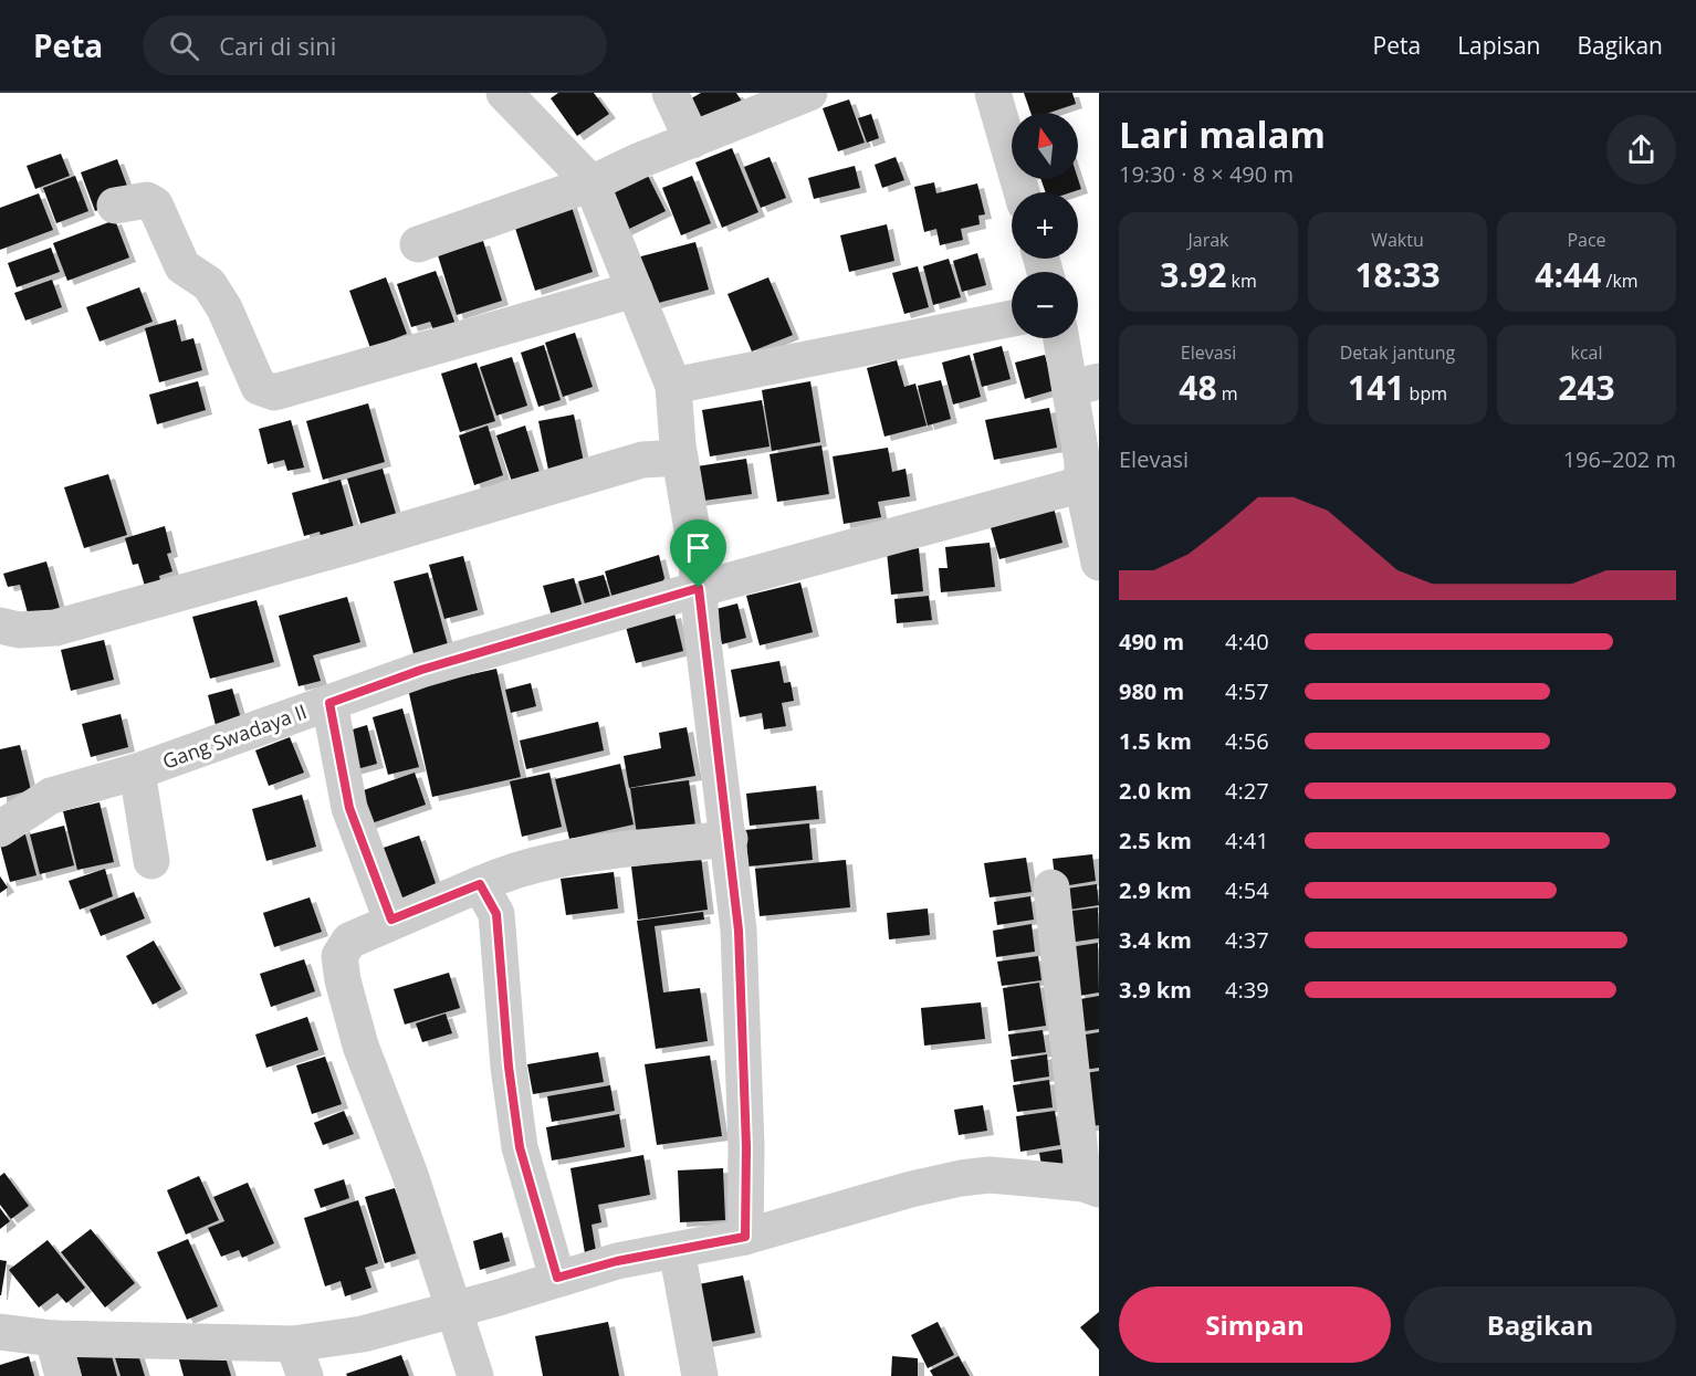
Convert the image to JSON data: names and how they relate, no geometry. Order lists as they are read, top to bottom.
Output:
{
  "streets": {
    "street": ["Gang Swadaya II"]
  },
  "north": "top",
  "page": {
    "header": "Peta",
    "search": "Cari di sini",
    "nav": ["Peta", "Lapisan", "Bagikan"],
    "heading": ["Lari malam", "19:30 · 8 × 490 m"],
    "map_buttons": ["+", "−"],
    "stats": [
      ["Jarak", "3.92 km"],
      ["Waktu", "18:33"],
      ["Pace", "4:44 /km"],
      ["Elevasi", "48 m"],
      ["Detak jantung", "141 bpm"],
      ["kcal", "243"]
    ],
    "chart": ["Elevasi", "196–202 m"],
    "list": [
      {
        "name": "490 m",
        "note": "4:40"
      },
      {
        "name": "980 m",
        "note": "4:57"
      },
      {
        "name": "1.5 km",
        "note": "4:56"
      },
      {
        "name": "2.0 km",
        "note": "4:27"
      },
      {
        "name": "2.5 km",
        "note": "4:41"
      },
      {
        "name": "2.9 km",
        "note": "4:54"
      },
      {
        "name": "3.4 km",
        "note": "4:37"
      },
      {
        "name": "3.9 km",
        "note": "4:39"
      }
    ],
    "buttons": ["Simpan", "Bagikan"]
  }
}
